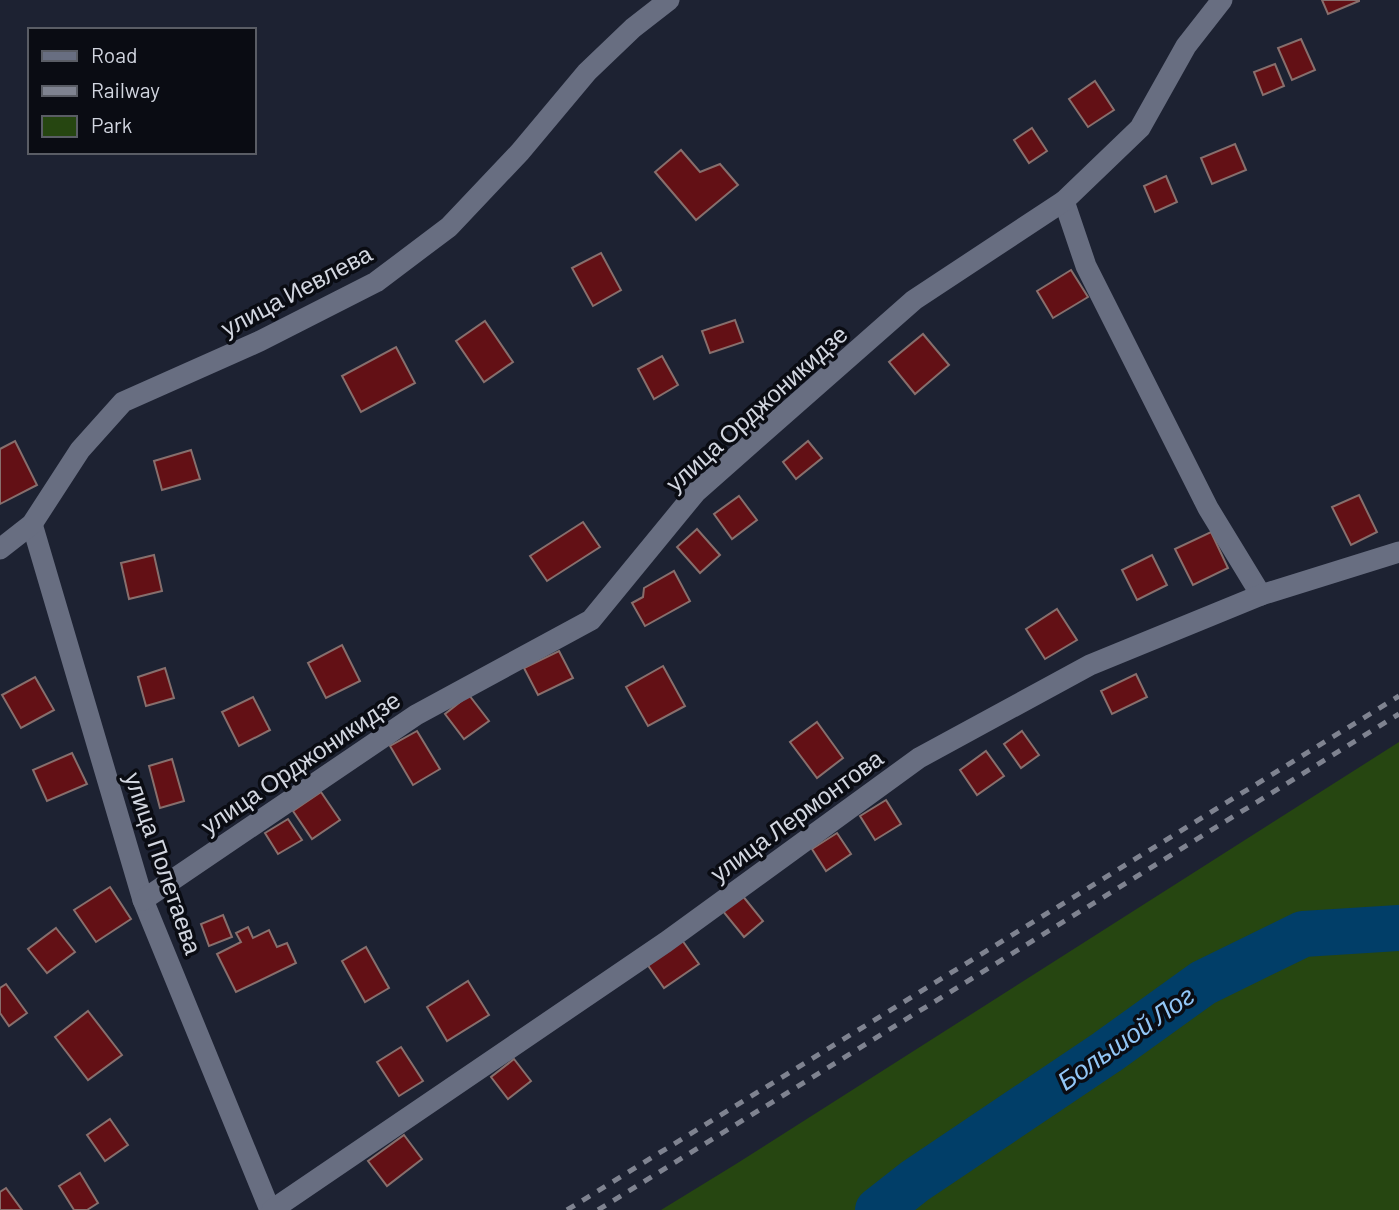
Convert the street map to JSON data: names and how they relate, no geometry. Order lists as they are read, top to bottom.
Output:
{
  "streets": {
    "street": [
      "улица Иевлева",
      "улица Орджоникидзе",
      "улица Лермонтова",
      "улица Полетаева"
    ]
  },
  "crossings": [
    ["улица Иевлева", "улица Полетаева"],
    ["улица Орджоникидзе", "улица Полетаева"],
    ["улица Лермонтова", "улица Полетаева"]
  ],
  "water": ["Большой Лог"],
  "legend": ["Road", "Railway", "Park"]
}
